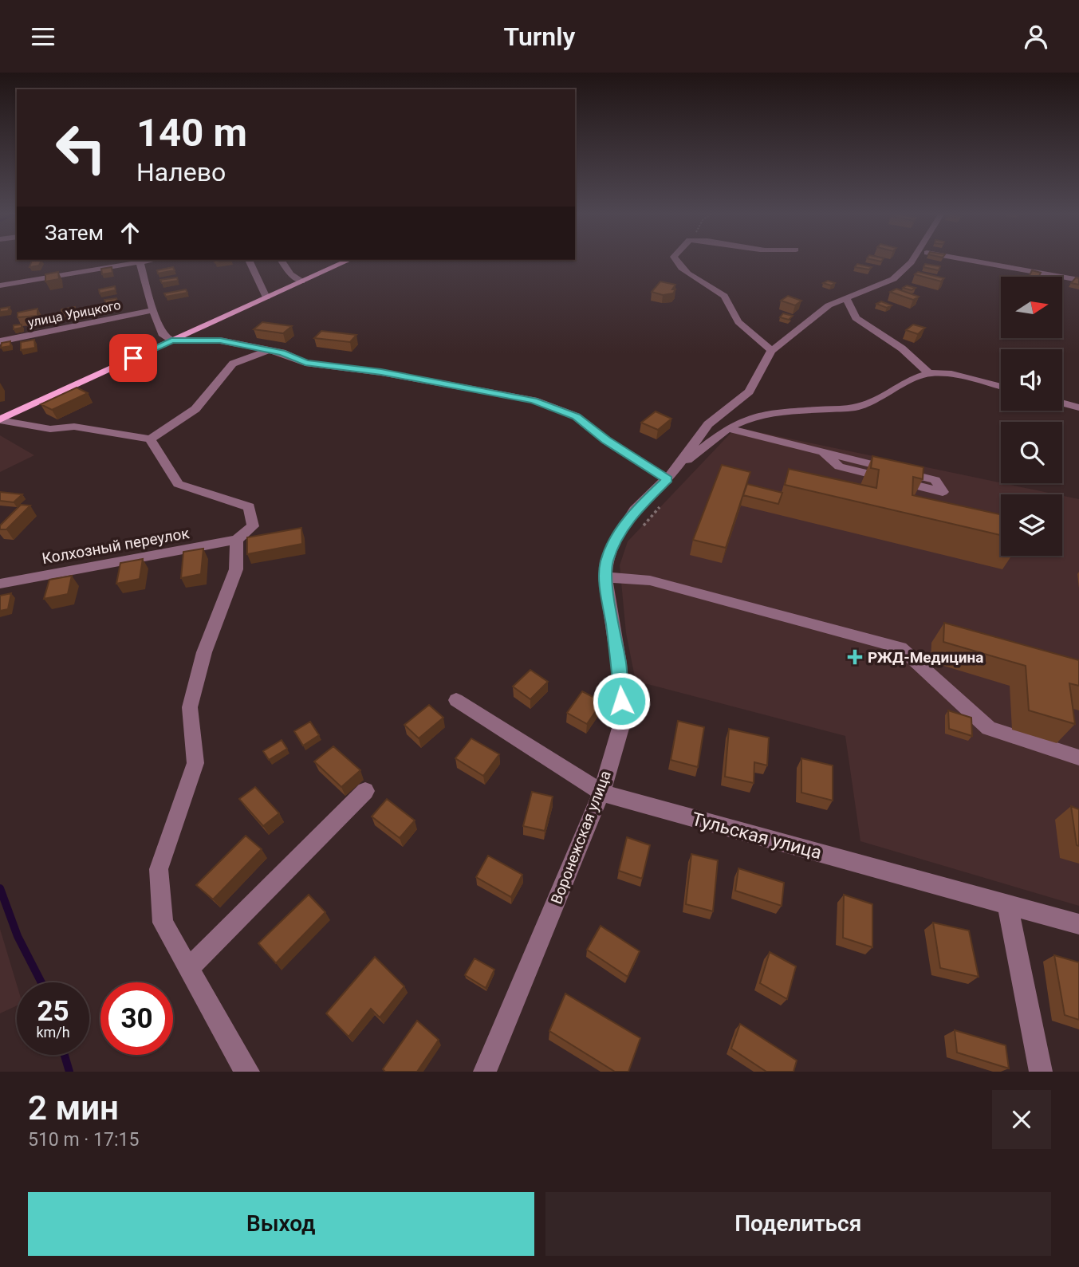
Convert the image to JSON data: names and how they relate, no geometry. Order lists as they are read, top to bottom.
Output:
{
  "streets": {
    "street": [
      "улица Урицкого",
      "Колхозный переулок",
      "Тульская улица",
      "Воронежская улица"
    ]
  },
  "crossings": [
    ["Тульская улица", "Воронежская улица"]
  ],
  "places": {
    "health": ["РЖД-Медицина"]
  },
  "north": "right",
  "page": {
    "header": "Turnly",
    "turn": ["140 m", "Налево"],
    "then": "Затем",
    "speed": "25 km/h",
    "limit": "30",
    "heading": ["2 мин", "510 m · 17:15"],
    "buttons": ["Выход", "Поделиться"]
  }
}
